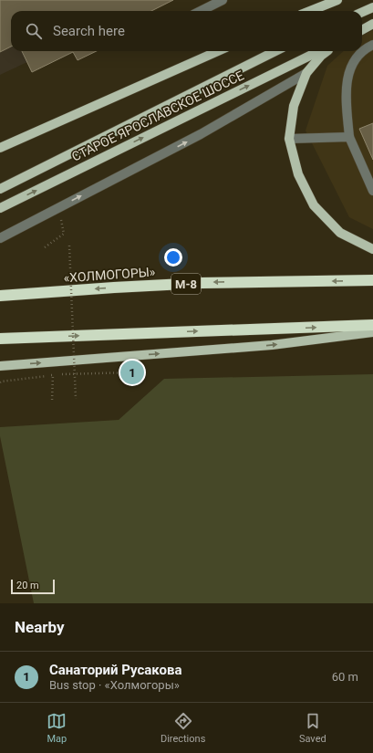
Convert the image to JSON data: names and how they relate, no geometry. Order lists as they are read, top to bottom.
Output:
{
  "streets": {
    "highway": ["«ХОЛМОГОРЫ»", "М-8"],
    "main road": ["СТАРОЕ ЯРОСЛАВСКОЕ ШОССЕ"]
  },
  "scale_bar": "20 m",
  "page": {
    "search": "Search here",
    "pins": "1",
    "scale": "20 m",
    "heading": "Nearby",
    "list": [
      {
        "mark": "1",
        "name": "Санаторий Русакова",
        "note": "Bus stop · «Холмогоры»",
        "value": "60 m"
      }
    ],
    "nav": ["Map", "Directions", "Saved"]
  }
}
